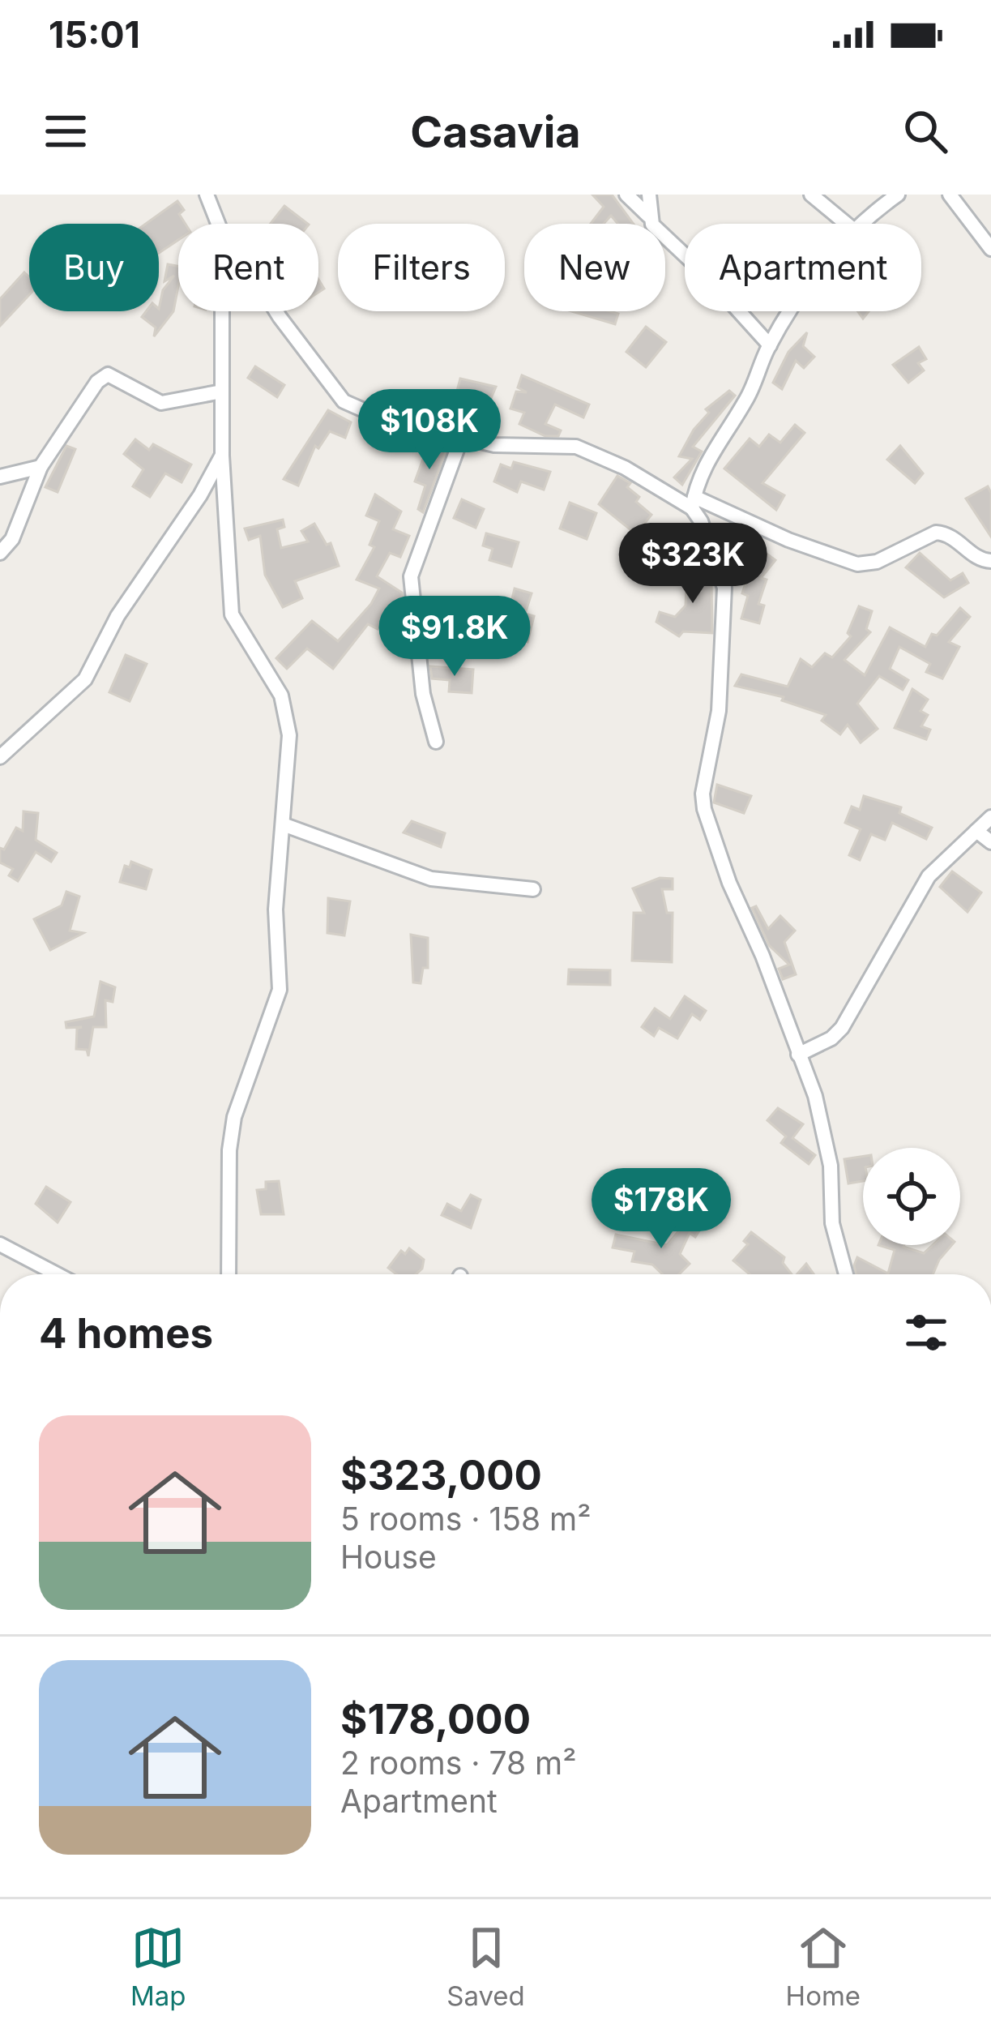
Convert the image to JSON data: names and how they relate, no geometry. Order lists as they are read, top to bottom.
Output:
{
  "page": {
    "status": "15:01",
    "header": "Casavia",
    "chip": [
      "Buy",
      "Rent",
      "Filters",
      "New",
      "Apartment"
    ],
    "price": [
      "$108K",
      "$323K",
      "$91.8K",
      "$178K"
    ],
    "heading": "4 homes",
    "list": [
      {
        "name": "$323,000",
        "note": "5 rooms · 158 m² · House"
      },
      {
        "name": "$178,000",
        "note": "2 rooms · 78 m² · Apartment"
      }
    ],
    "tabs": ["Map", "Saved", "Home"]
  }
}
